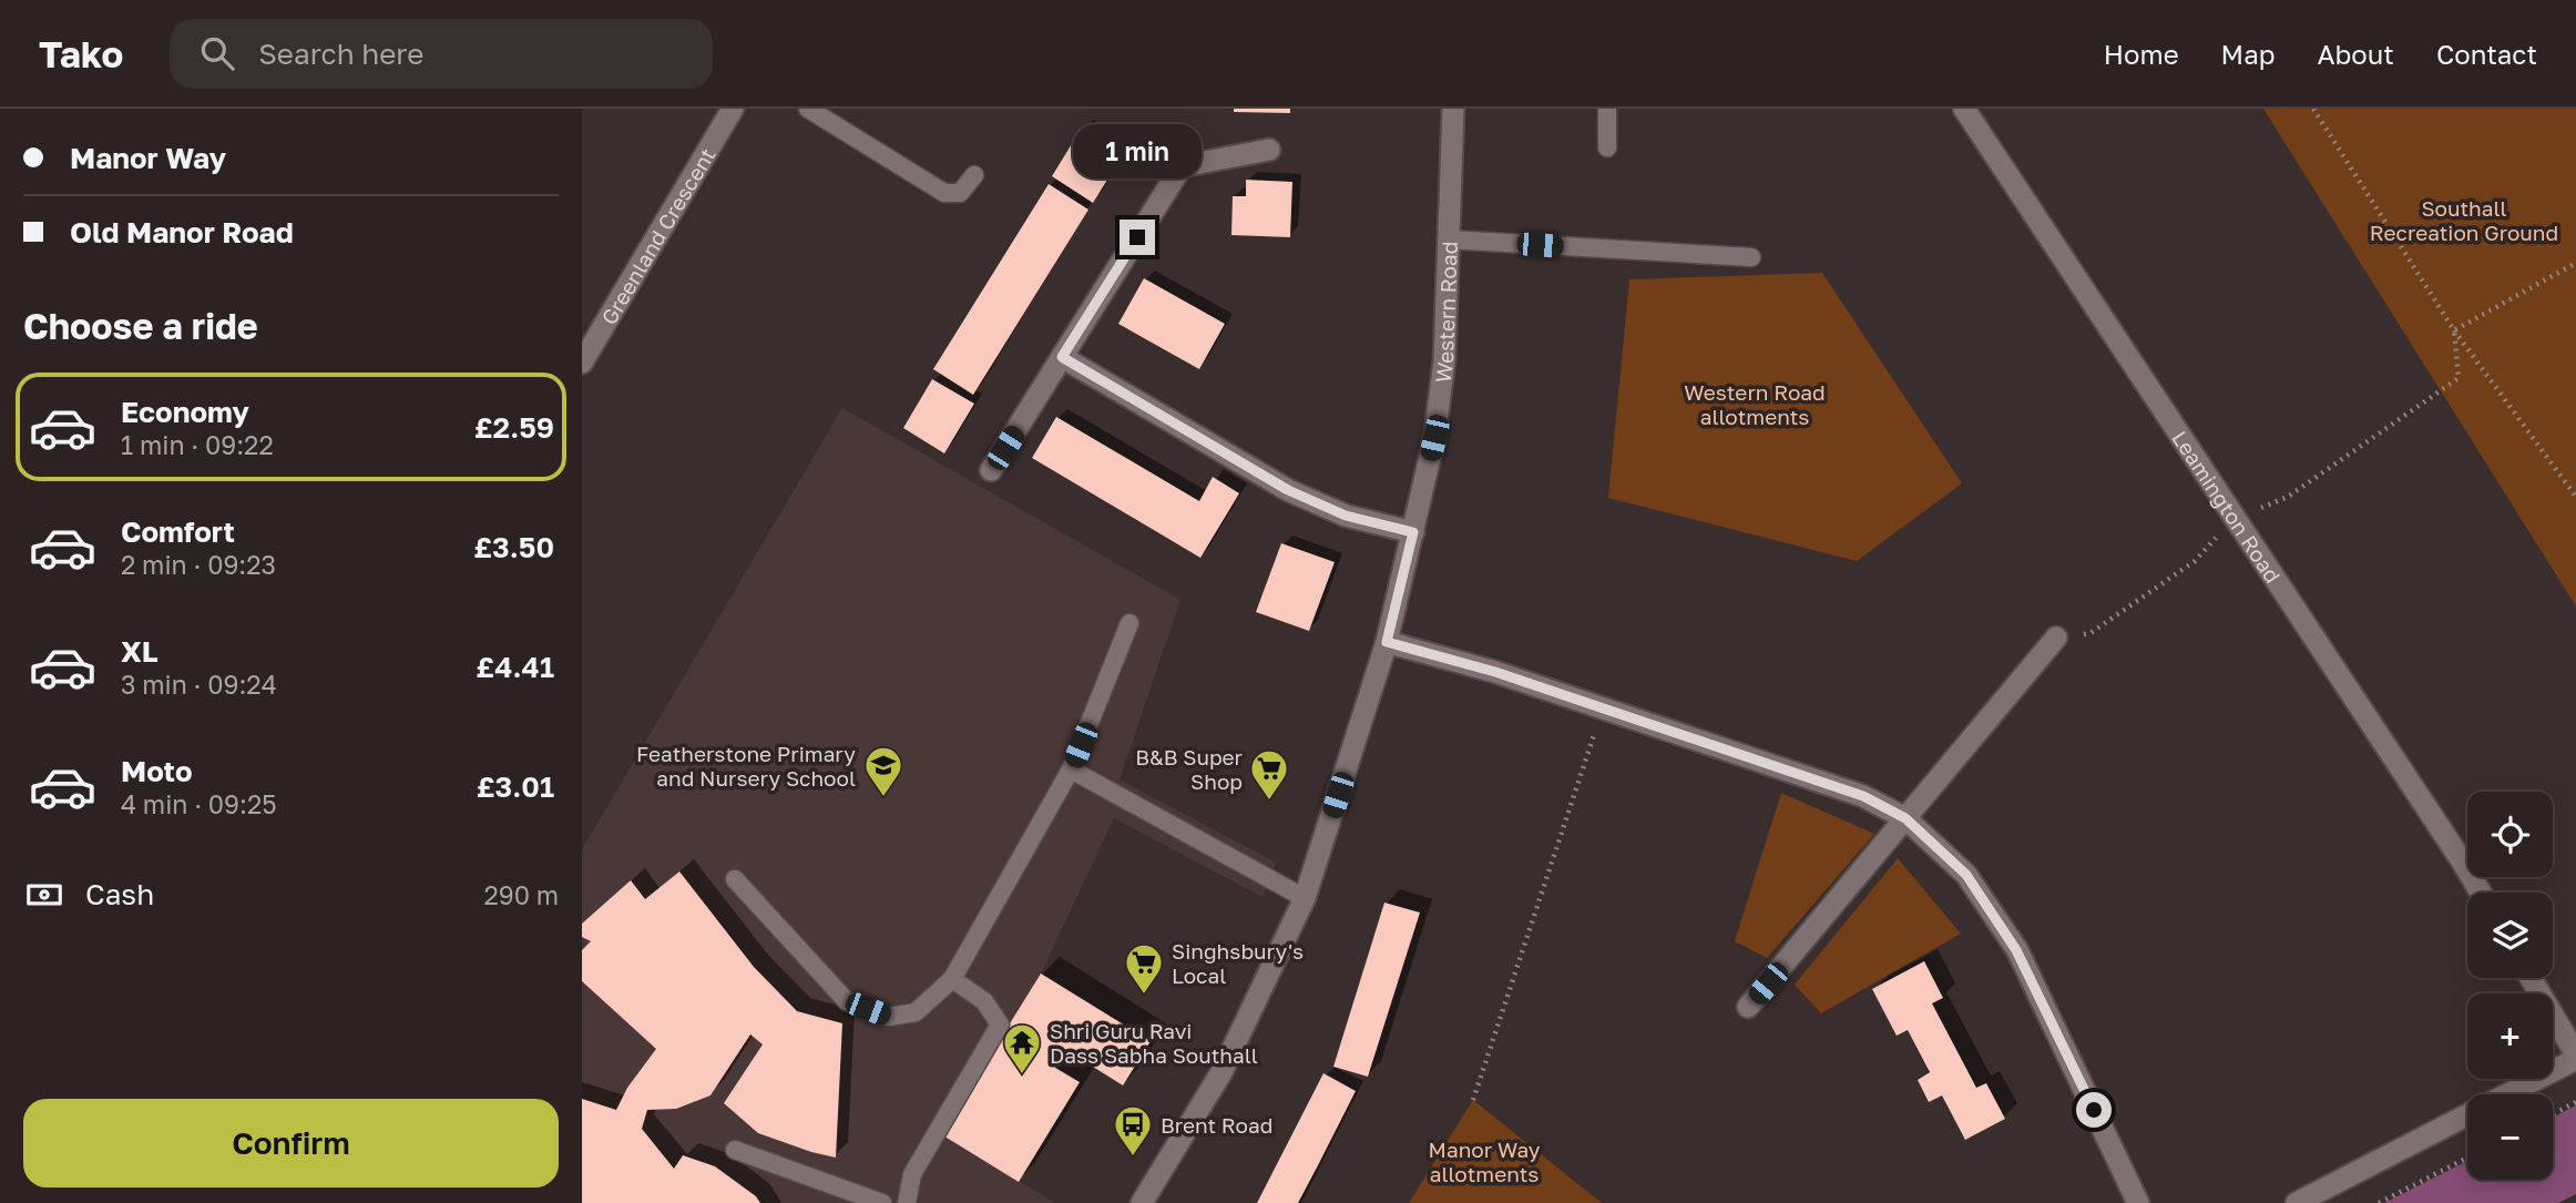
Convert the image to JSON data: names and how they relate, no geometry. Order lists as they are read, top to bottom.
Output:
{
  "streets": {
    "street": ["Greenland Crescent", "Western Road", "Leamington Road"]
  },
  "parks": ["Southall Recreation Ground", "Western Road allotments", "Manor Way allotments"],
  "places": {
    "school or university": ["Featherstone Primary and Nursery School"],
    "supermarket": ["B&B Super Shop", "Singhsbury's Local"],
    "temple": ["Shri Guru Ravi Dass Sabha Southall"],
    "bus stop": ["Brent Road"]
  },
  "page": {
    "header": "Tako",
    "search": "Search here",
    "nav": [
      "Home",
      "Map",
      "About",
      "Contact"
    ],
    "banner": ["Manor Way", "Old Manor Road"],
    "bubble": "1 min",
    "heading": "Choose a ride",
    "list": [
      {
        "name": "Economy",
        "note": "1 min · 09:22",
        "value": "£2.59"
      },
      {
        "name": "Comfort",
        "note": "2 min · 09:23",
        "value": "£3.50"
      },
      {
        "name": "XL",
        "note": "3 min · 09:24",
        "value": "£4.41"
      },
      {
        "name": "Moto",
        "note": "4 min · 09:25",
        "value": "£3.01"
      }
    ],
    "map_buttons": ["+", "−"],
    "pay": ["Cash", "290 m"],
    "buttons": "Confirm"
  }
}
